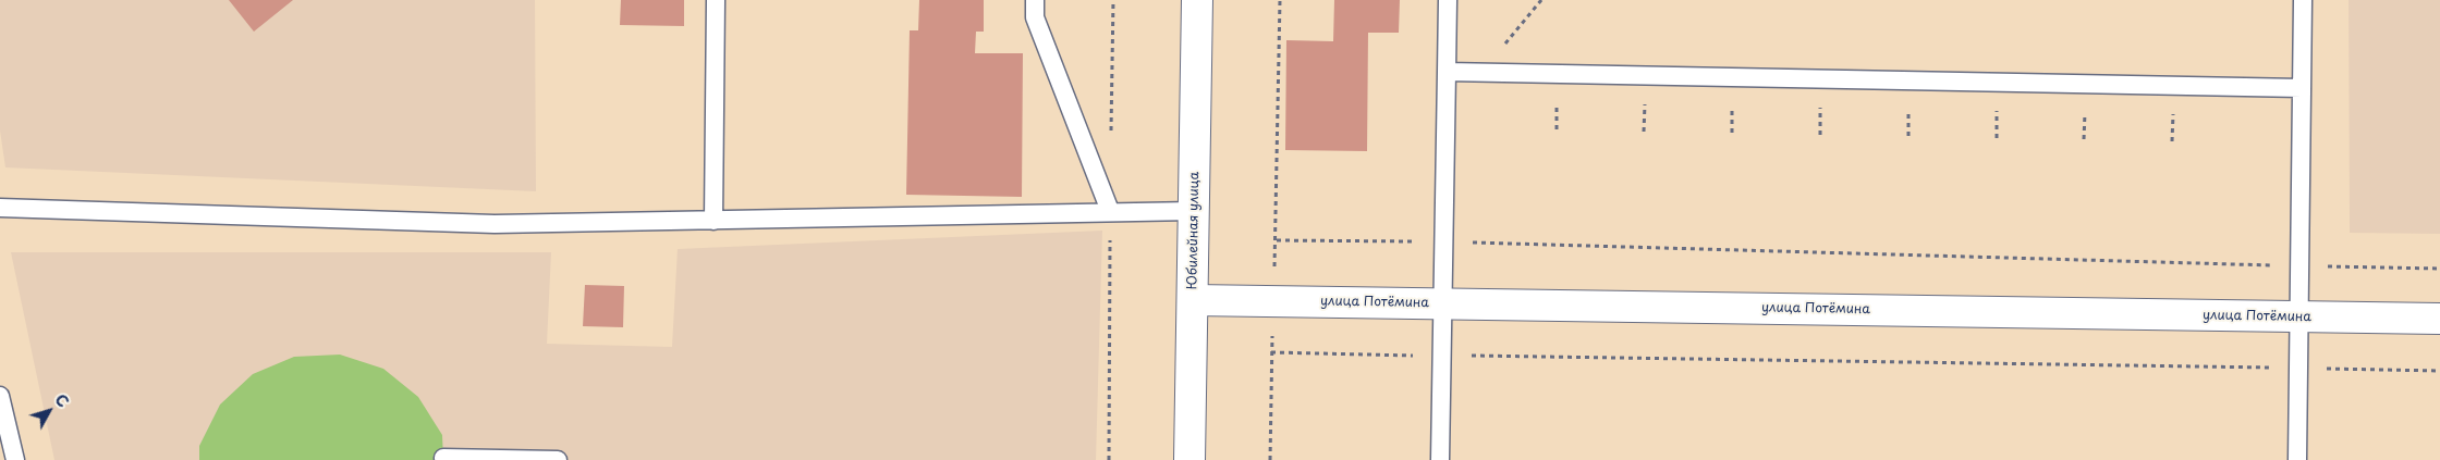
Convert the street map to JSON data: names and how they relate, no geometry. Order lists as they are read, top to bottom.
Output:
{
  "streets": {
    "street": ["Юбилейная улица", "улица Потёмина"]
  },
  "crossings": [
    ["Юбилейная улица", "улица Потёмина"]
  ],
  "north": "top right"
}
